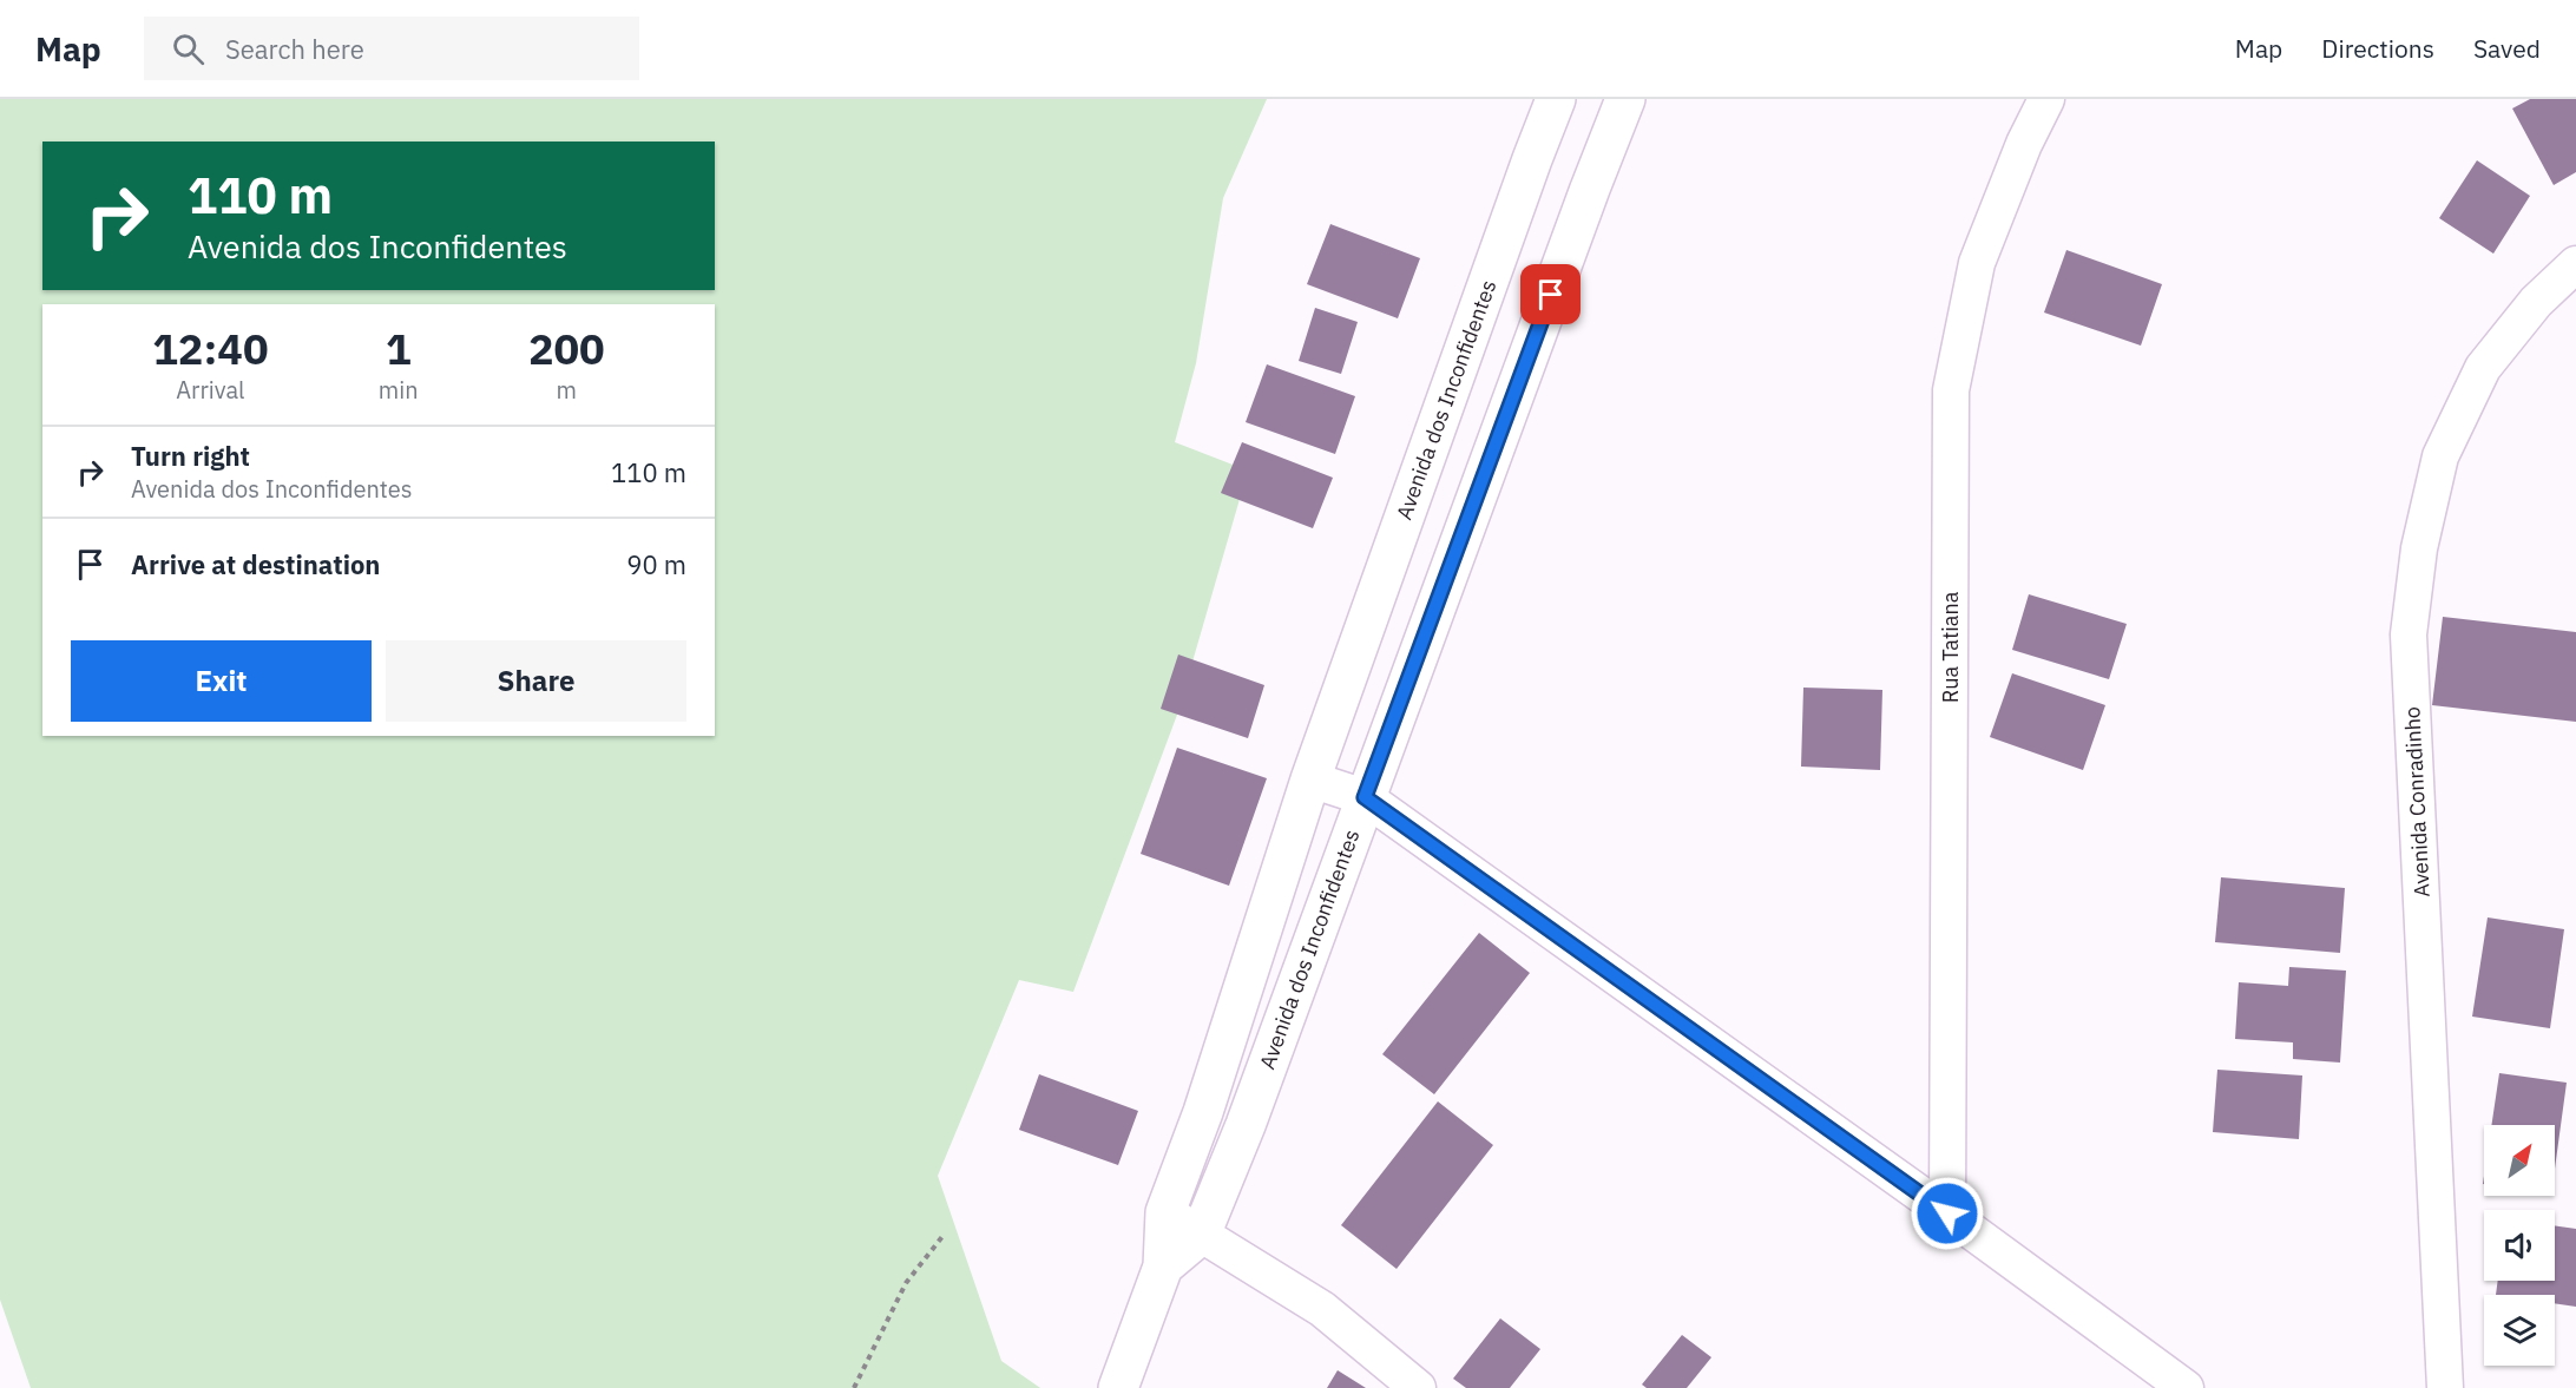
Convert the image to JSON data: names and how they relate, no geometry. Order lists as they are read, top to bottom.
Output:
{
  "streets": {
    "street": ["Avenida dos Inconfidentes", "Rua Tatiana", "Avenida Conradinho"]
  },
  "north": "top right",
  "page": {
    "header": "Map",
    "search": "Search here",
    "nav": ["Map", "Directions", "Saved"],
    "turn": ["110 m", "Avenida dos Inconfidentes"],
    "eta": [
      "12:40",
      "Arrival",
      "1",
      "min",
      "200",
      "m"
    ],
    "list": [
      {
        "name": "Turn right",
        "note": "Avenida dos Inconfidentes",
        "value": "110 m"
      },
      {
        "name": "Arrive at destination",
        "value": "90 m"
      }
    ],
    "buttons": ["Exit", "Share"]
  }
}
